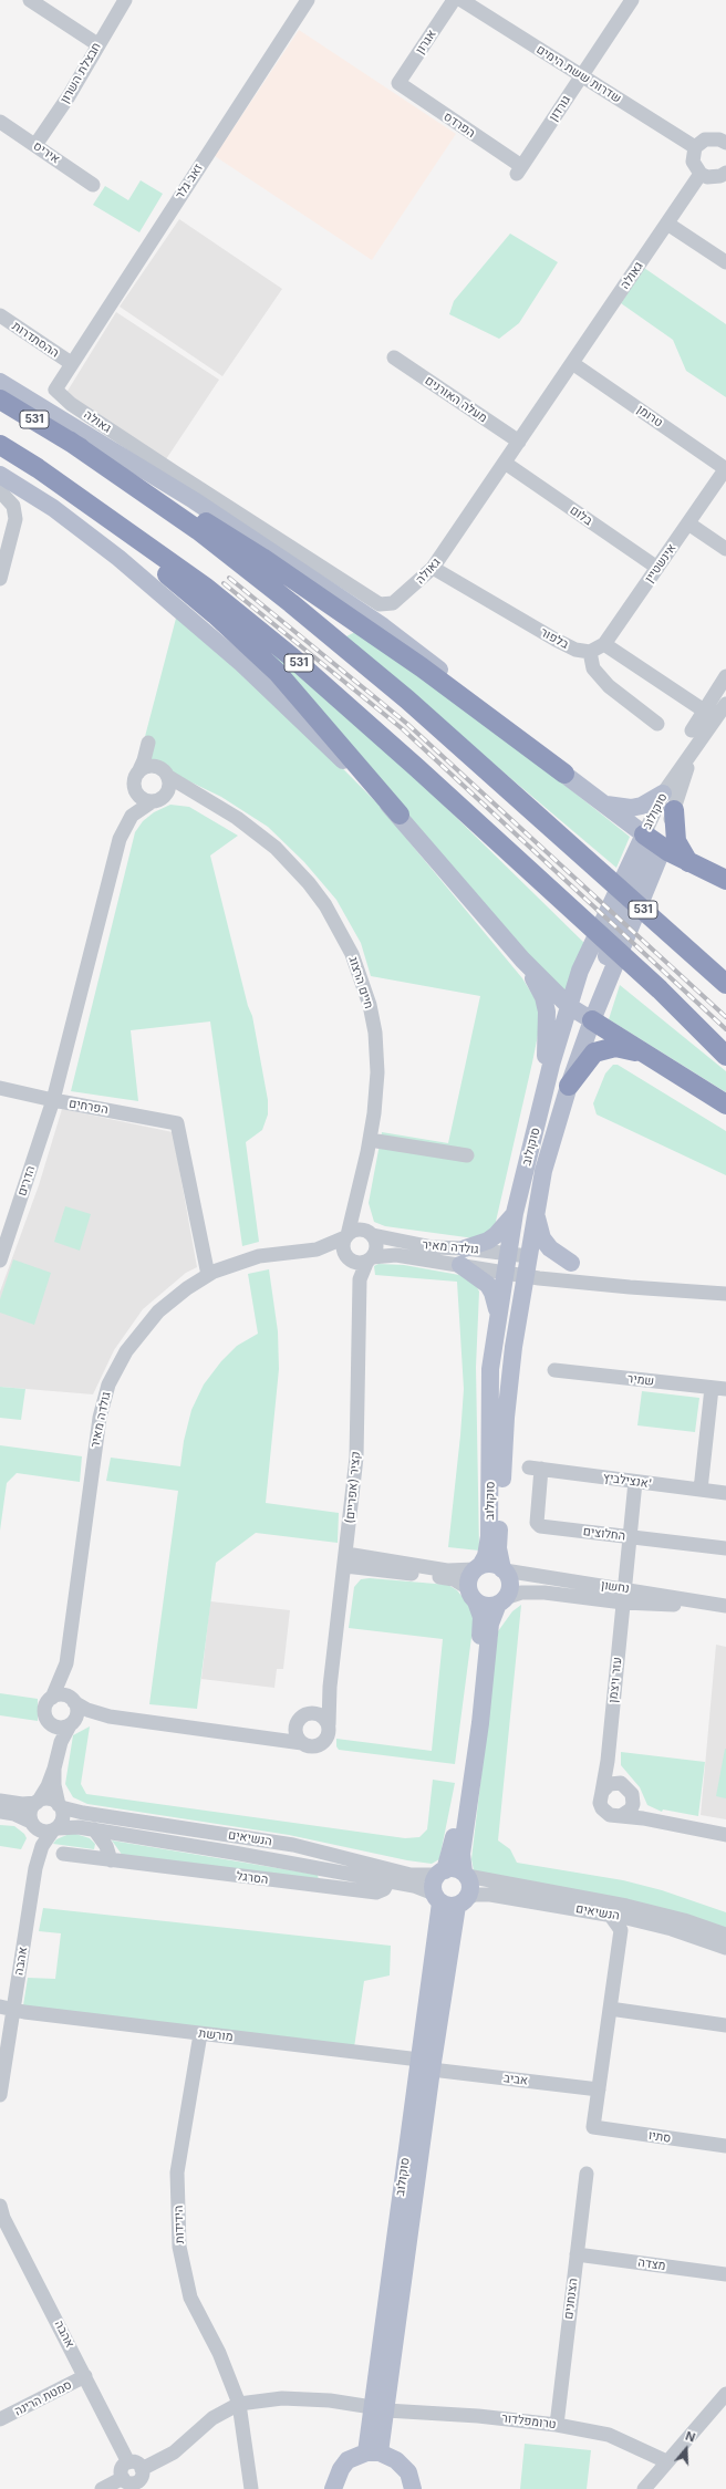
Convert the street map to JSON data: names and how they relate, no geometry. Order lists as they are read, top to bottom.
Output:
{
  "streets": {
    "highway": ["531"],
    "main road": ["סוקולוב"],
    "street": [
      "אגרון",
      "חבצלת השרון",
      "שדרות ששת הימים",
      "גורדון",
      "הפרדס",
      "איריס",
      "זאב גלר",
      "גאולה",
      "ההסתדרות",
      "מעלה האורנים",
      "טרומן",
      "בלום",
      "אינשטיין",
      "בלפור",
      "חיים הרצוג",
      "הפרחים",
      "הדרים",
      "גולדה מאיר",
      "שמיר",
      "אנצילביץ'",
      "קציר (אפריים)",
      "החלוצים",
      "נחשון",
      "עזר ויצמן",
      "הנשיאים",
      "הסרגל",
      "אהבה",
      "מורשת",
      "אביב",
      "סתיו",
      "הידידות",
      "מצדה",
      "הצנחנים",
      "סמטת הרינה",
      "טרומפלדור"
    ]
  },
  "crossings": [
    ["אגרון", "הפרדס"],
    ["חבצלת השרון", "איריס"],
    ["שדרות ששת הימים", "גורדון"],
    ["גורדון", "הפרדס"],
    ["זאב גלר", "גאולה"],
    ["זאב גלר", "ההסתדרות"],
    ["גאולה", "ההסתדרות"],
    ["גאולה", "מעלה האורנים"],
    ["גאולה", "טרומן"],
    ["גאולה", "בלום"],
    ["גאולה", "בלפור"],
    ["טרומן", "אינשטיין"],
    ["בלום", "אינשטיין"],
    ["אינשטיין", "בלפור"],
    ["סוקולוב", "גולדה מאיר"],
    ["סוקולוב", "נחשון"],
    ["סוקולוב", "הנשיאים"],
    ["סוקולוב", "מורשת"],
    ["סוקולוב", "אביב"],
    ["סוקולוב", "טרומפלדור"],
    ["חיים הרצוג", "גולדה מאיר"],
    ["חיים הרצוג", "קציר (אפריים)"],
    ["הפרחים", "הדרים"],
    ["הפרחים", "גולדה מאיר"],
    ["גולדה מאיר", "קציר (אפריים)"],
    ["אנצילביץ'", "החלוצים"],
    ["אנצילביץ'", "עזר ויצמן"],
    ["החלוצים", "עזר ויצמן"],
    ["נחשון", "עזר ויצמן"],
    ["הנשיאים", "הסרגל"],
    ["הנשיאים", "אהבה"],
    ["אהבה", "מורשת"],
    ["אהבה", "סמטת הרינה"],
    ["מורשת", "אביב"],
    ["מורשת", "הידידות"],
    ["אביב", "סתיו"],
    ["מצדה", "הצנחנים"],
    ["הצנחנים", "טרומפלדור"]
  ],
  "north": "top"
}
